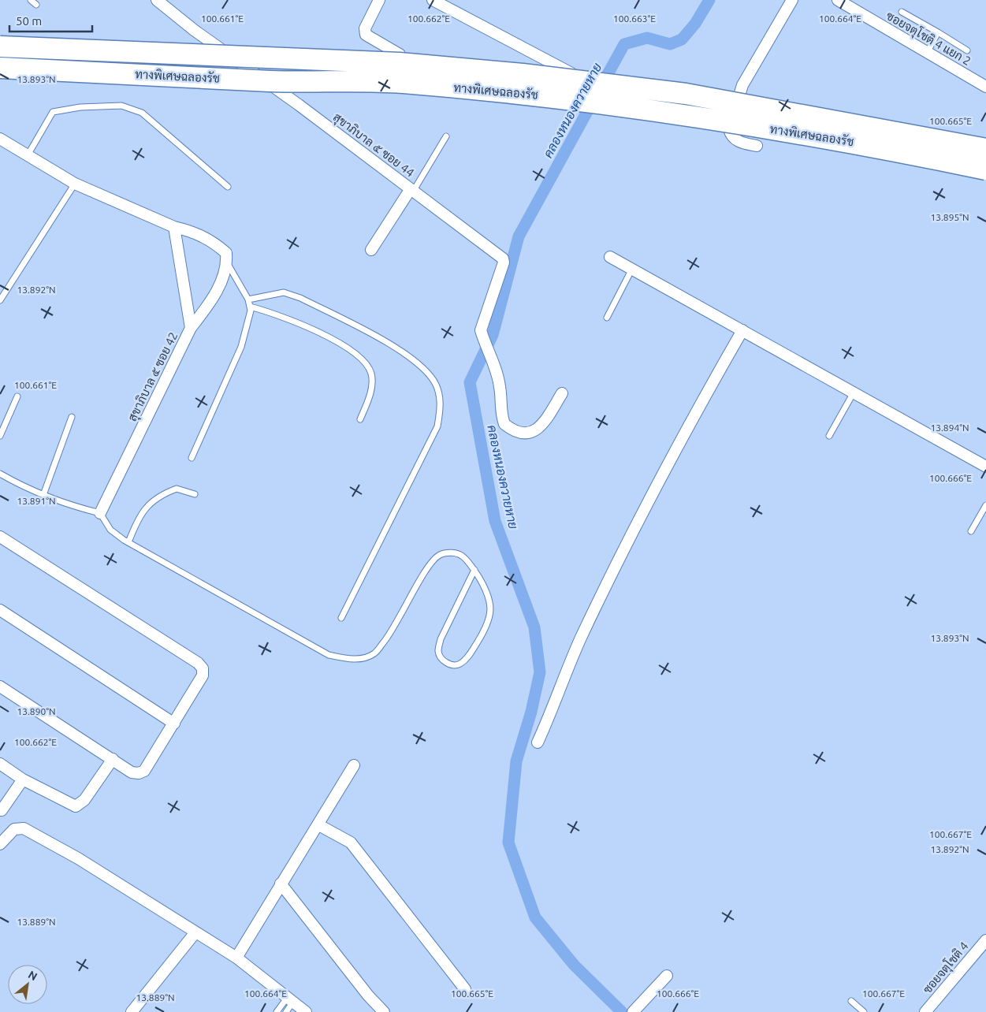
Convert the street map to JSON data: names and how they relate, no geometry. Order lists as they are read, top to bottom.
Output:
{
  "streets": {
    "highway": ["ทางพิเศษฉลองรัช"],
    "street": [
      "ซอยจตุโชติ 4 แยก 2",
      "สุขาภิบาล ๕ ซอย 44",
      "สุขาภิบาล ๕ ซอย 42",
      "ซอยจตุโชติ 4"
    ]
  },
  "water": ["คลองหนองควายหาย"],
  "scale_bar": "50 m",
  "north": "top right",
  "coordinates": [
    "100.662°E",
    "100.663°E",
    "100.664°E",
    "100.661°E",
    "13.893°N",
    "100.665°E",
    "13.895°N",
    "13.892°N",
    "13.894°N",
    "100.666°E",
    "13.891°N",
    "13.890°N",
    "100.667°E",
    "13.889°N"
  ]
}
